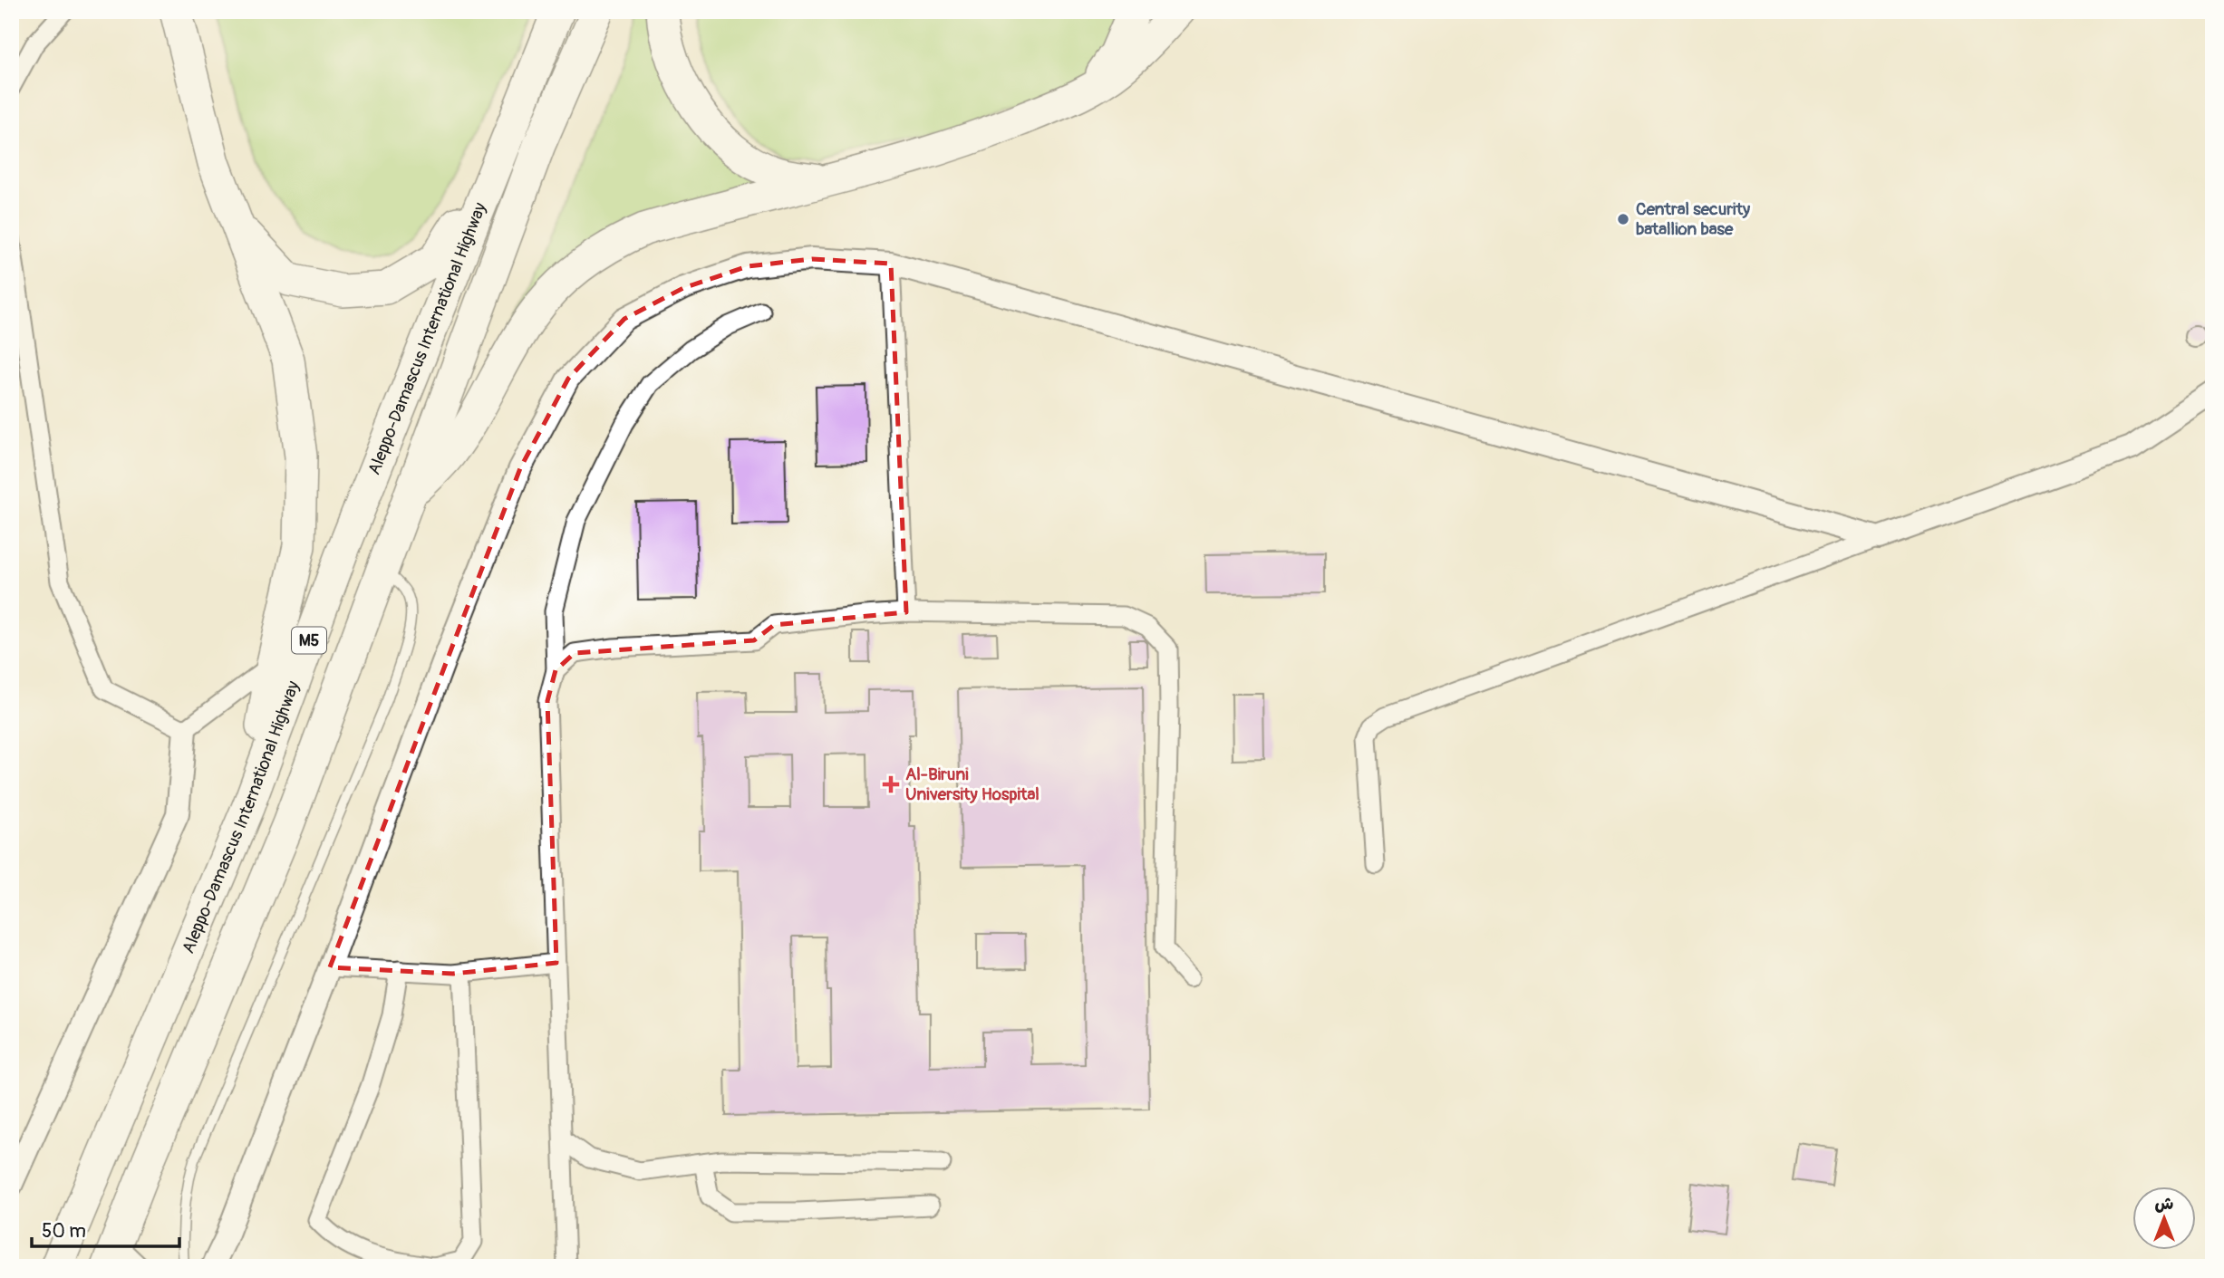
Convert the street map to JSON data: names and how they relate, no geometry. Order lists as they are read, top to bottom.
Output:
{
  "streets": {
    "highway": ["Aleppo-Damascus International Highway", "M5"]
  },
  "places": {
    "other": ["Central security batallion base"],
    "health": ["Al-Biruni University Hospital"]
  },
  "scale_bar": "50 m",
  "north": "top"
}
